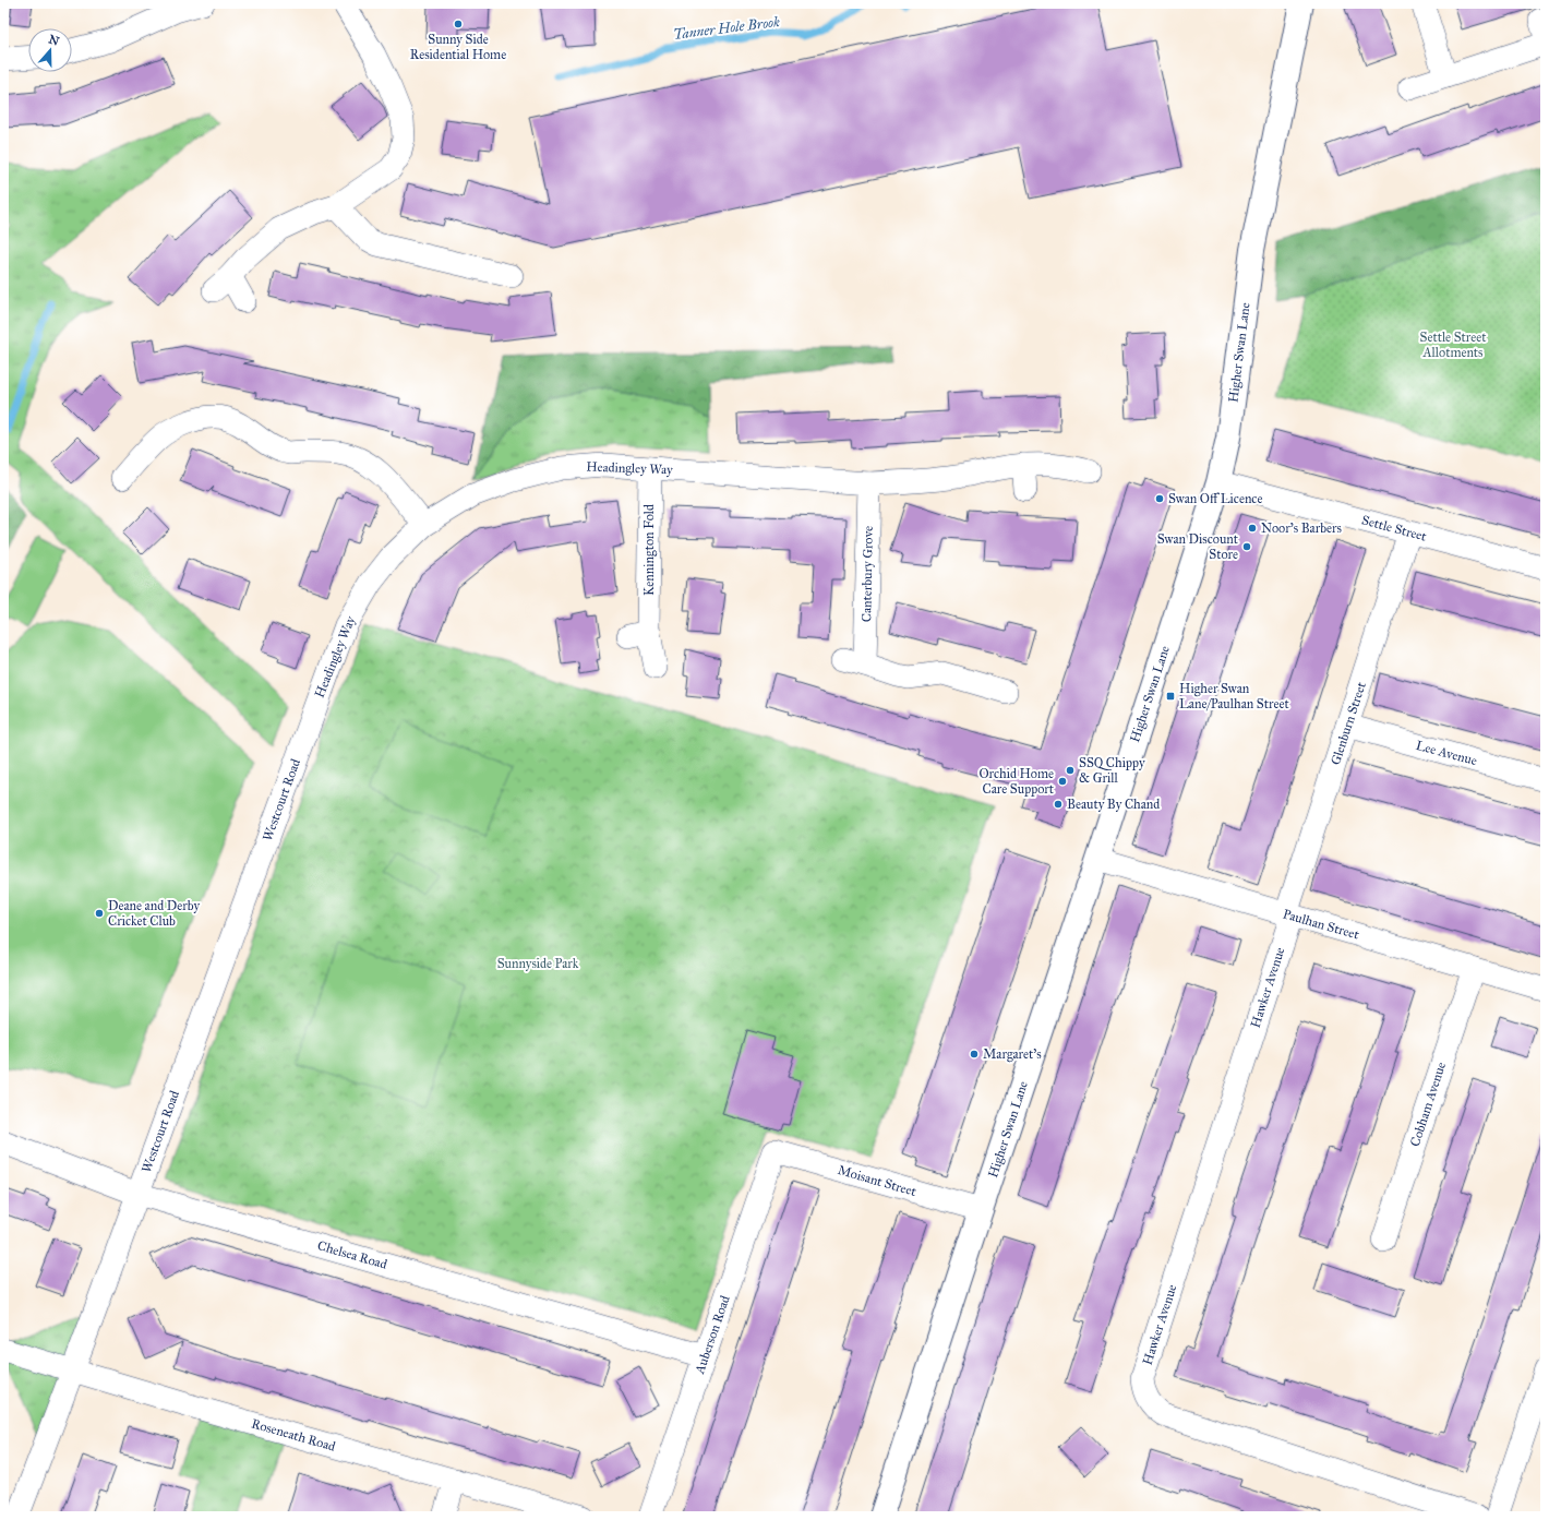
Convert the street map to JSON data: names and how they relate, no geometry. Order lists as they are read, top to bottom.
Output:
{
  "streets": {
    "street": [
      "Higher Swan Lane",
      "Headingley Way",
      "Settle Street",
      "Kennington Fold",
      "Canterbury Grove",
      "Glenburn Street",
      "Lee Avenue",
      "Westcourt Road",
      "Paulhan Street",
      "Hawker Avenue",
      "Cobham Avenue",
      "Moisant Street",
      "Chelsea Road",
      "Auberson Road",
      "Roseneath Road"
    ]
  },
  "crossings": [
    ["Higher Swan Lane", "Settle Street"],
    ["Higher Swan Lane", "Paulhan Street"],
    ["Higher Swan Lane", "Moisant Street"],
    ["Headingley Way", "Kennington Fold"],
    ["Headingley Way", "Canterbury Grove"],
    ["Headingley Way", "Westcourt Road"],
    ["Settle Street", "Glenburn Street"],
    ["Glenburn Street", "Lee Avenue"],
    ["Glenburn Street", "Paulhan Street"],
    ["Glenburn Street", "Hawker Avenue"],
    ["Westcourt Road", "Chelsea Road"],
    ["Westcourt Road", "Roseneath Road"],
    ["Paulhan Street", "Hawker Avenue"],
    ["Paulhan Street", "Cobham Avenue"],
    ["Moisant Street", "Auberson Road"],
    ["Chelsea Road", "Auberson Road"]
  ],
  "water": ["Tanner Hole Brook"],
  "parks": ["Settle Street Allotments", "Sunnyside Park"],
  "places": {
    "other": [
      "Sunny Side Residential Home",
      "Swan Off Licence",
      "Noor's Barbers",
      "Swan Discount Store",
      "SSQ Chippy & Grill",
      "Orchid Home Care Support",
      "Beauty By Chand",
      "Deane and Derby Cricket Club",
      "Margaret's"
    ],
    "transit": ["Higher Swan Lane/Paulhan Street"]
  },
  "north": "top"
}
